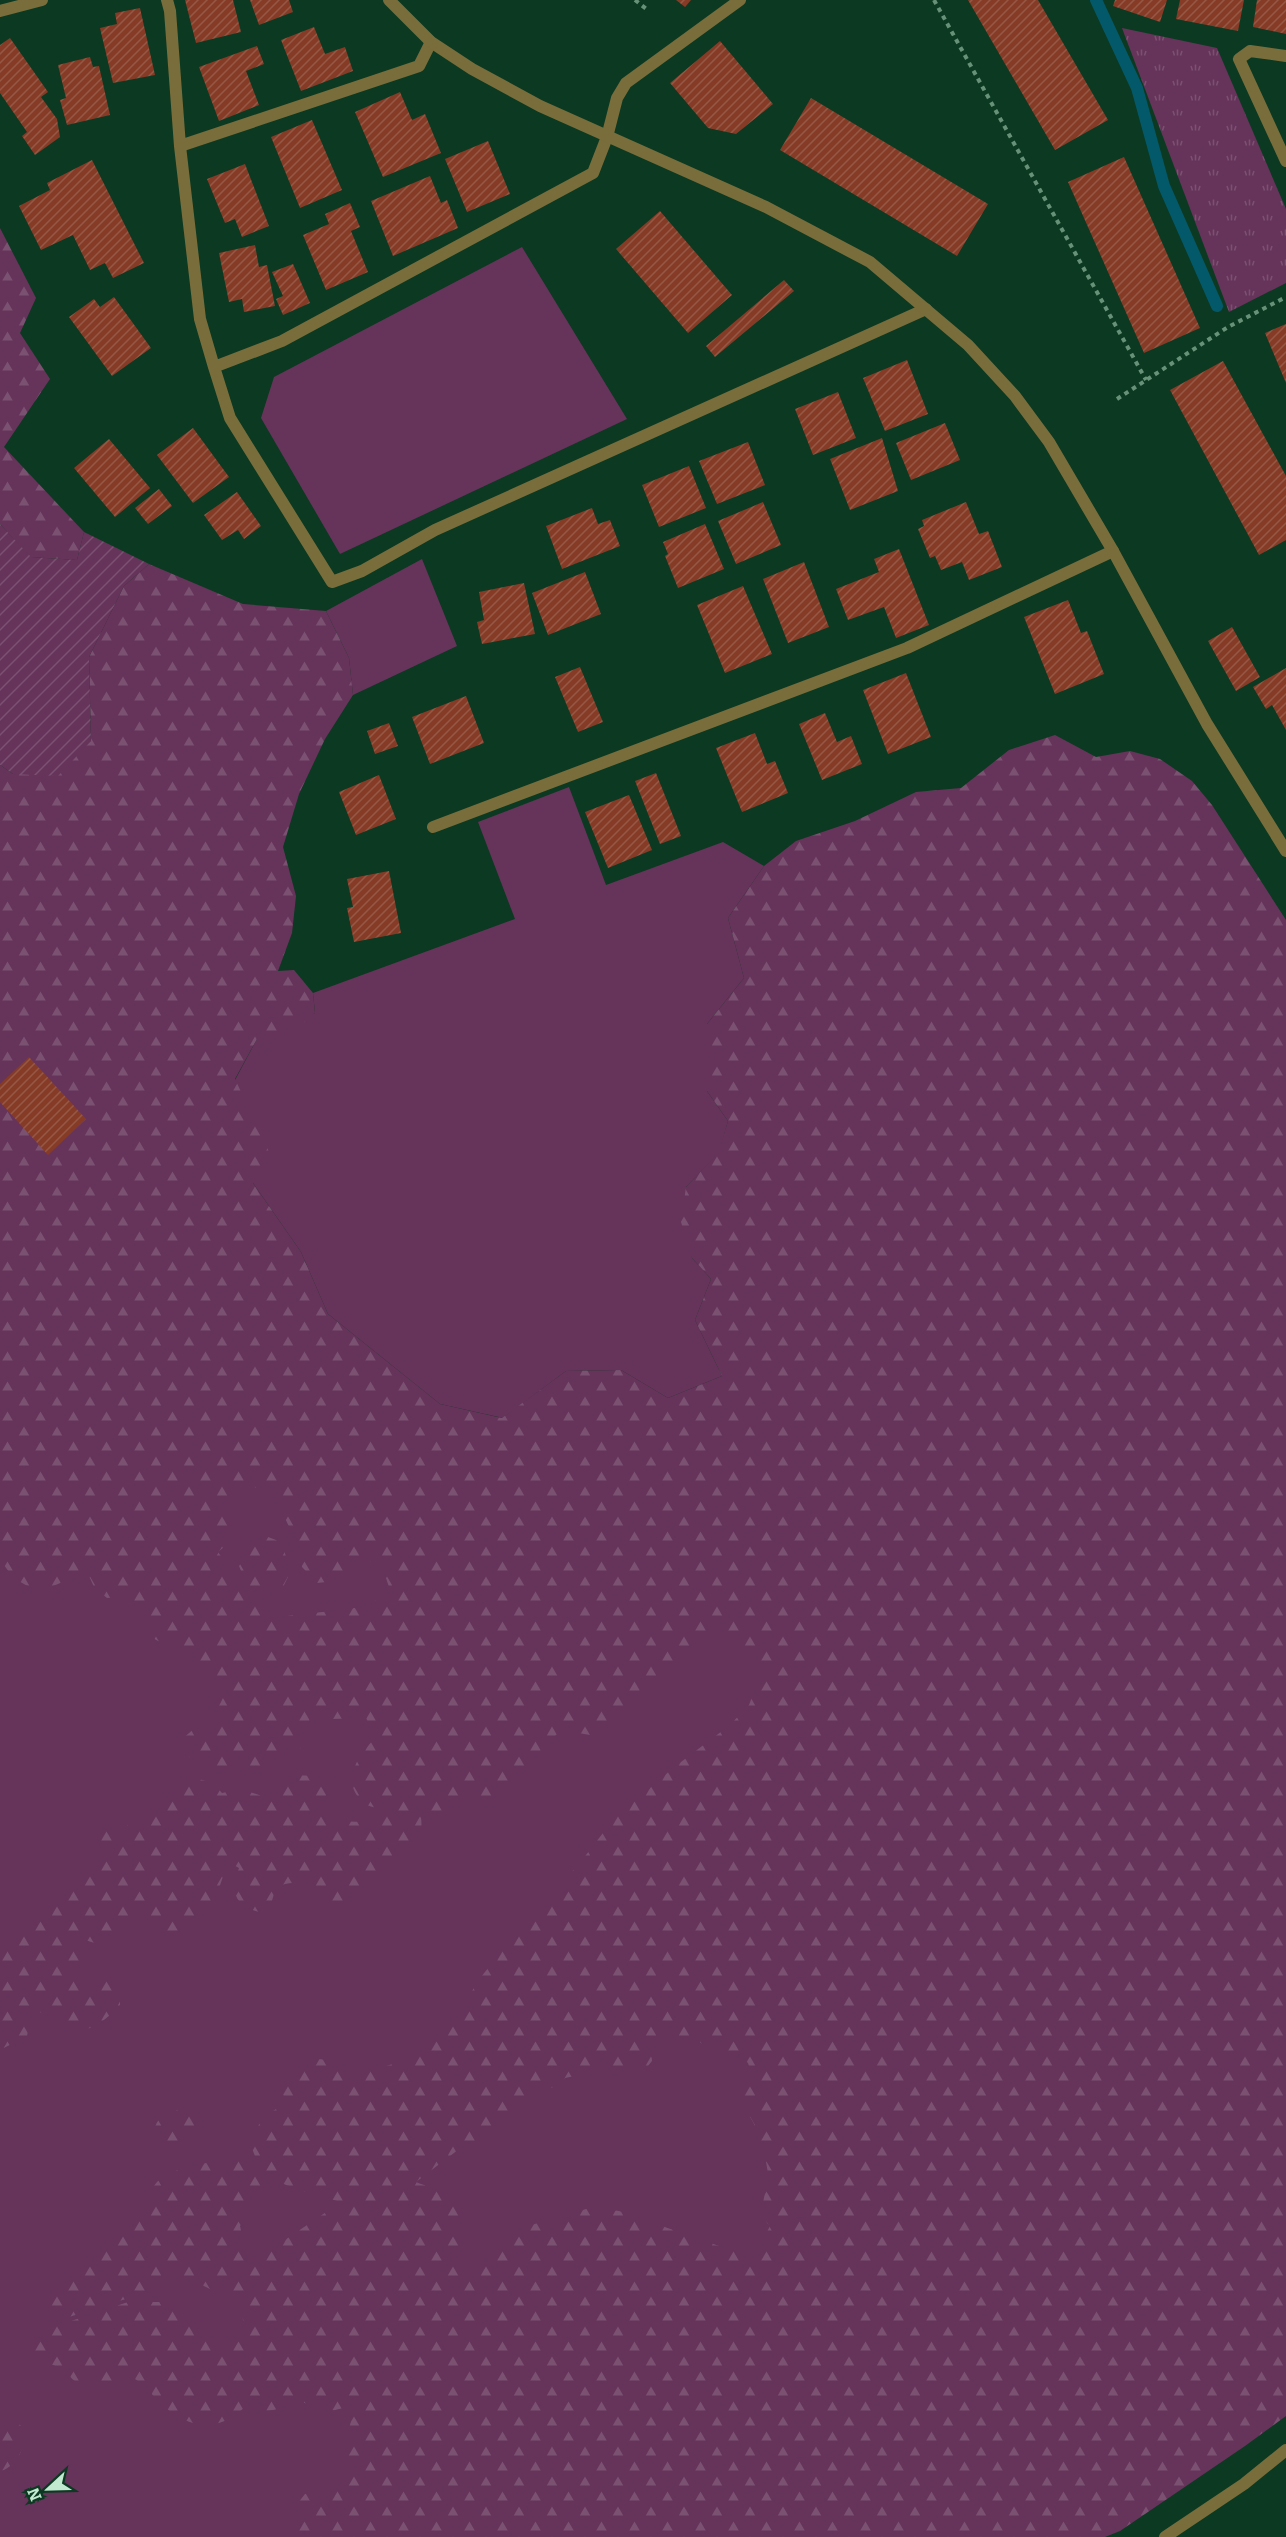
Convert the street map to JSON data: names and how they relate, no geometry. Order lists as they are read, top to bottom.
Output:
{
  "north": "left"
}
